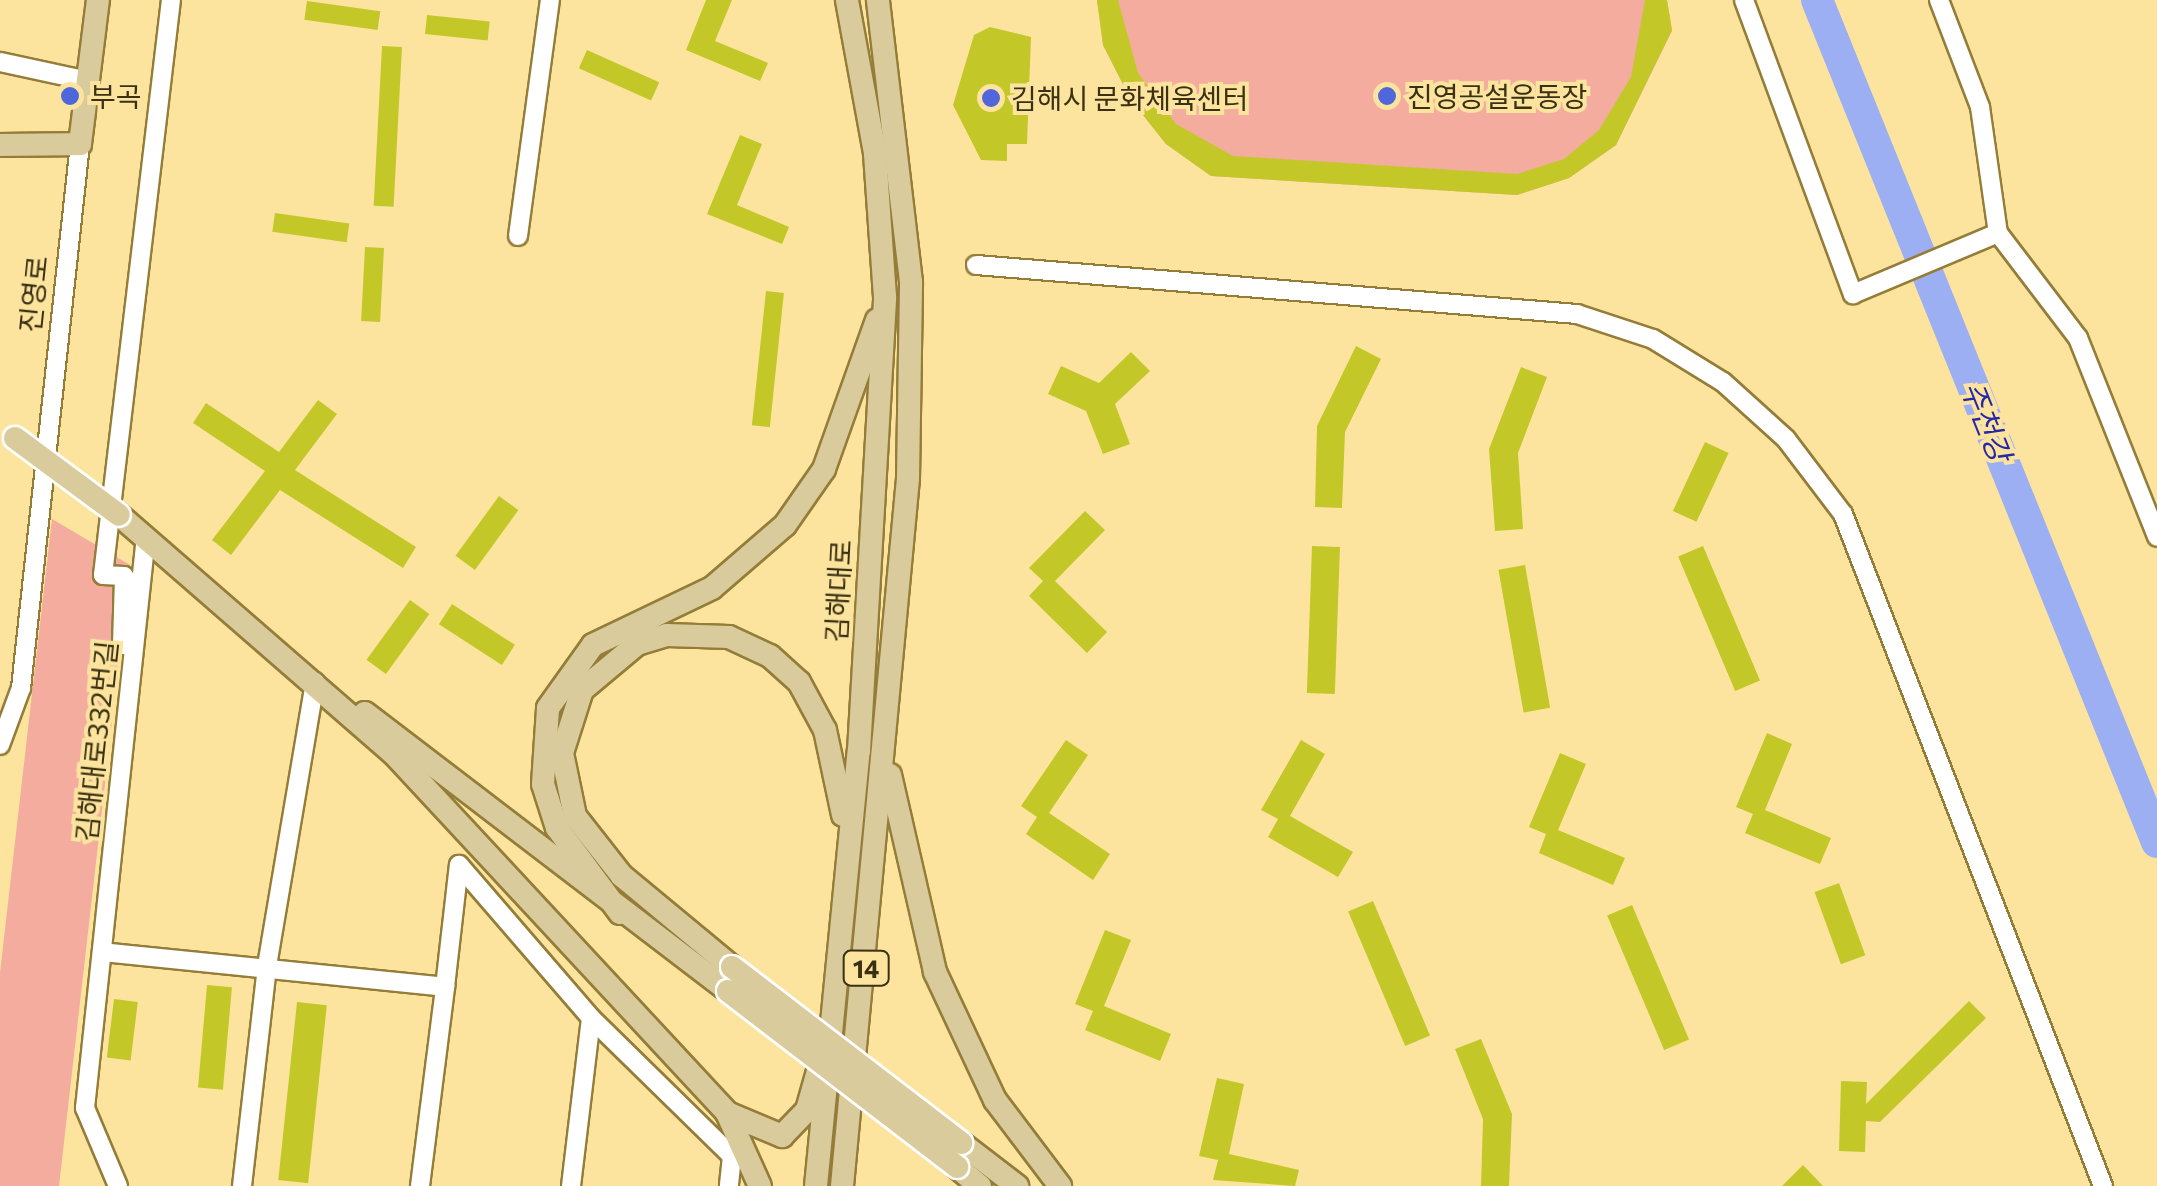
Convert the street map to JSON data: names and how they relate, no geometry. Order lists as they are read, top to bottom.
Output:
{
  "streets": {
    "main road": ["진영로", "김해대로", "14"],
    "street": ["김해대로332번길"]
  },
  "water": ["주천강"],
  "places": ["부곡", "진영공설운동장", "김해시 문화체육센터"]
}
